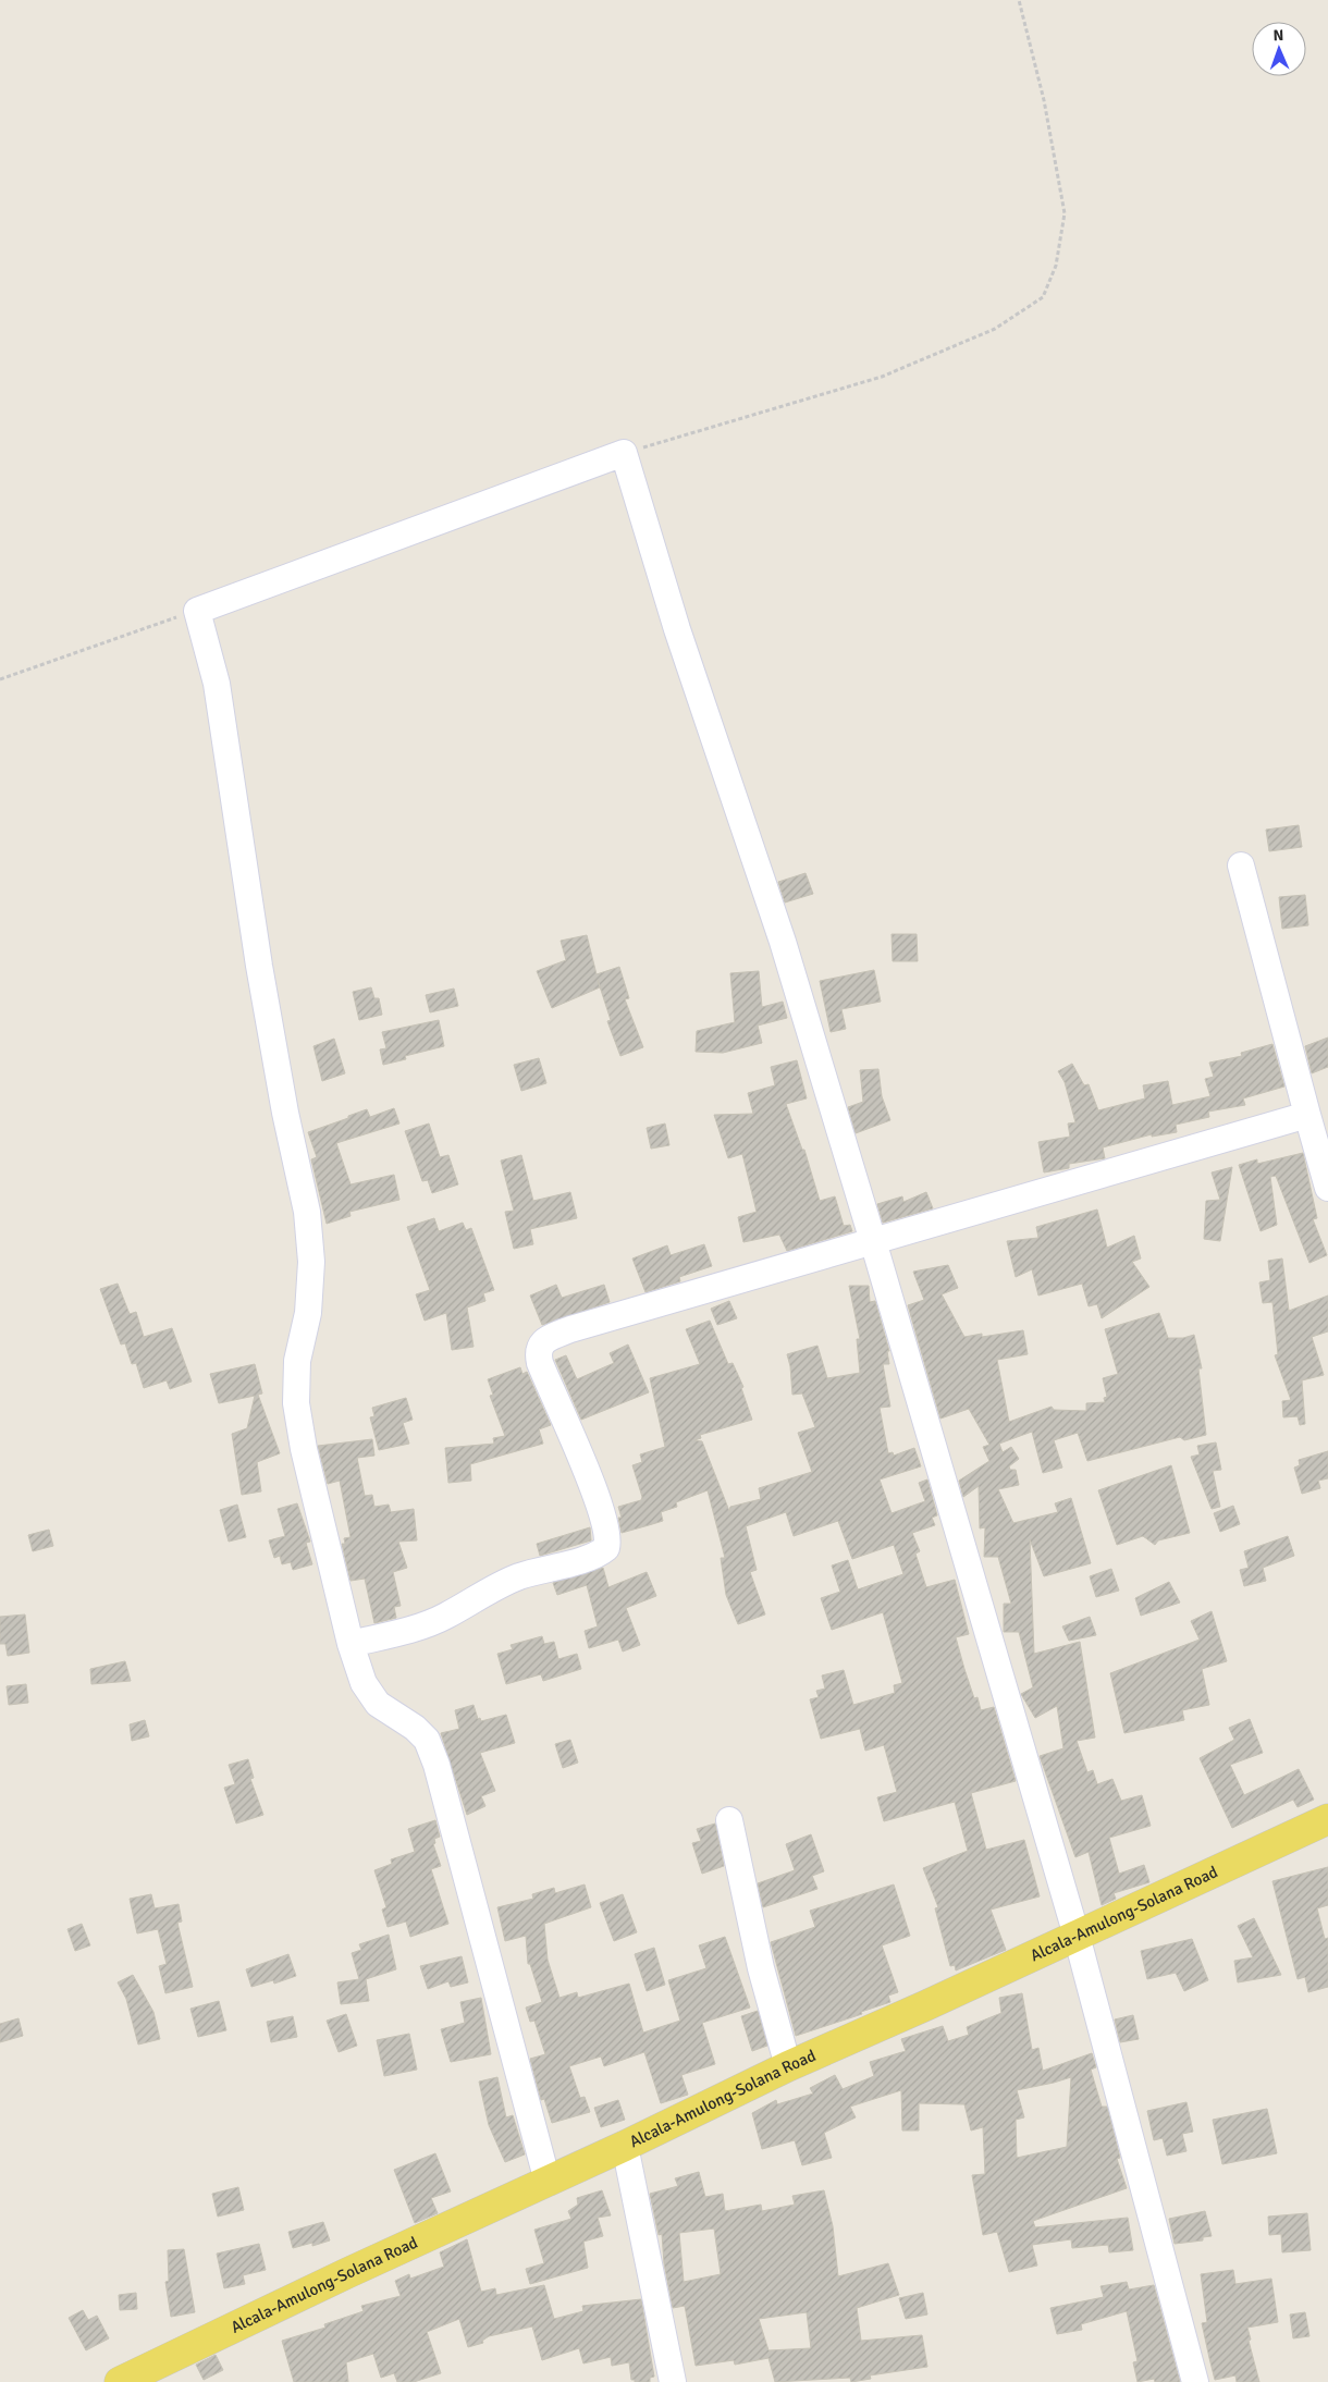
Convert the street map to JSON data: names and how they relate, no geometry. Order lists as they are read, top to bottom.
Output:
{
  "streets": {
    "main road": ["Alcala-Amulong-Solana Road"]
  },
  "north": "top"
}
